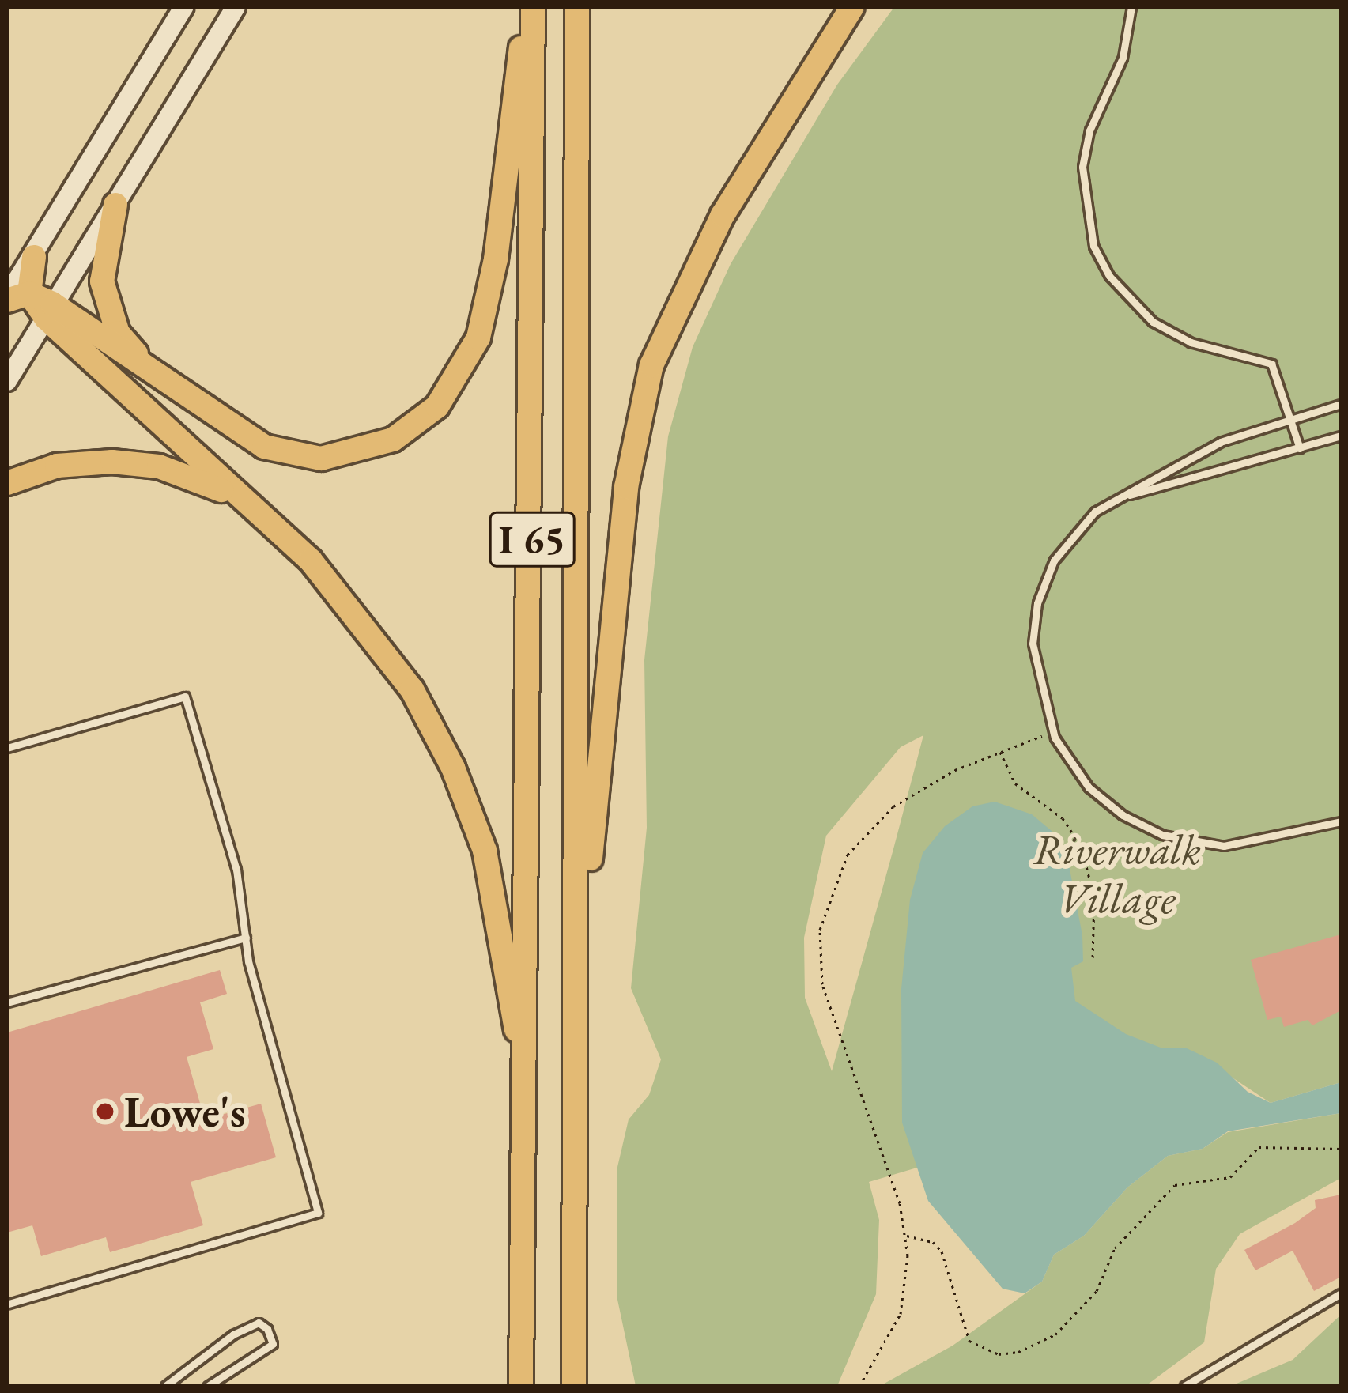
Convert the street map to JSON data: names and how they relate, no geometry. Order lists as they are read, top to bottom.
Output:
{
  "streets": {
    "highway": ["I 65"]
  },
  "parks": ["Riverwalk Village"],
  "places": ["Lowe's"]
}
